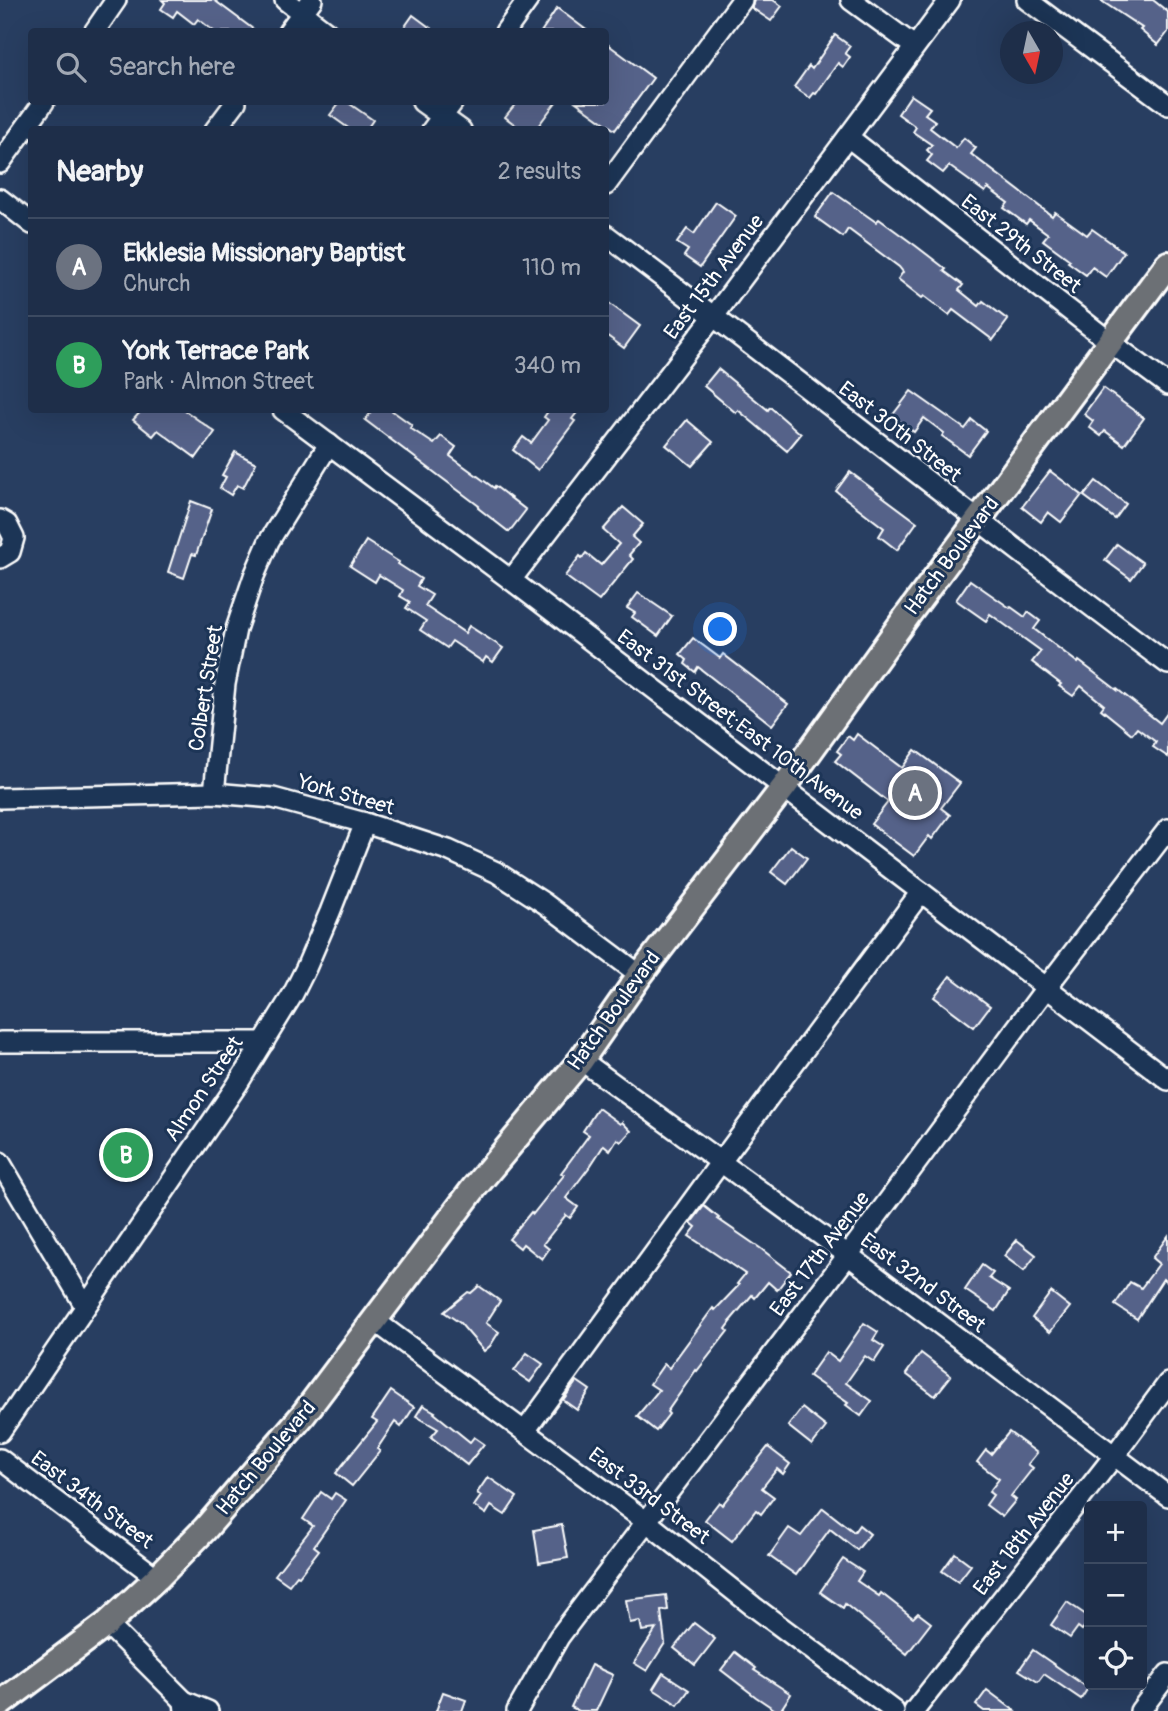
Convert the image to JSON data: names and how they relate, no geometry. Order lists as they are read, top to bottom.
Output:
{
  "streets": {
    "main road": ["Hatch Boulevard"],
    "street": [
      "East 29th Street",
      "East 15th Avenue",
      "East 30th Street",
      "Colbert Street",
      "East 31st Street;East 10th Avenue",
      "York Street",
      "Almon Street",
      "East 17th Avenue",
      "East 32nd Street",
      "East 33rd Street",
      "East 34th Street",
      "East 18th Avenue"
    ]
  },
  "crossings": [
    ["East 29th Street", "East 15th Avenue"],
    ["East 29th Street", "Hatch Boulevard"],
    ["East 15th Avenue", "East 30th Street"],
    ["East 15th Avenue", "East 31st Street;East 10th Avenue"],
    ["East 30th Street", "Hatch Boulevard"],
    ["Hatch Boulevard", "East 31st Street;East 10th Avenue"],
    ["Hatch Boulevard", "York Street"],
    ["Hatch Boulevard", "East 32nd Street"],
    ["Hatch Boulevard", "East 33rd Street"],
    ["Hatch Boulevard", "East 34th Street"],
    ["Colbert Street", "East 31st Street;East 10th Avenue"],
    ["Colbert Street", "York Street"],
    ["East 31st Street;East 10th Avenue", "East 17th Avenue"],
    ["York Street", "Almon Street"],
    ["East 17th Avenue", "East 32nd Street"],
    ["East 17th Avenue", "East 33rd Street"],
    ["East 32nd Street", "East 18th Avenue"]
  ],
  "north": "bottom",
  "page": {
    "search": "Search here",
    "heading": ["Nearby", "2 results"],
    "list": [
      {
        "mark": "A",
        "name": "Ekklesia Missionary Baptist",
        "note": "Church",
        "value": "110 m"
      },
      {
        "mark": "B",
        "name": "York Terrace Park",
        "note": "Park · Almon Street",
        "value": "340 m"
      }
    ],
    "pins": ["A", "B"],
    "map_buttons": ["+", "−"]
  }
}
